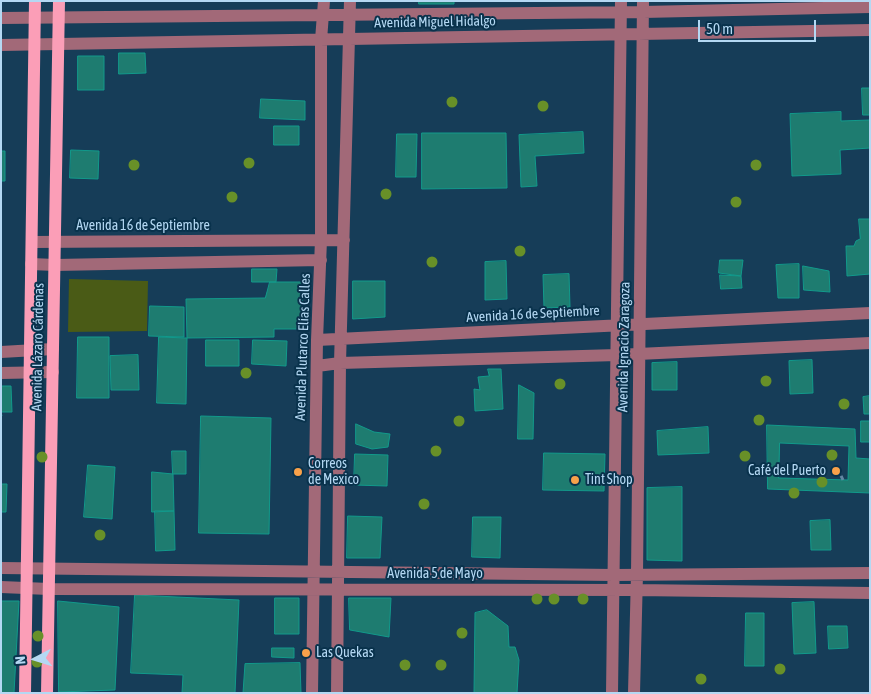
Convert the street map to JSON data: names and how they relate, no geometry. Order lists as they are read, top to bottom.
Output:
{
  "streets": {
    "main road": ["Avenida Lázaro Cárdenas"],
    "street": [
      "Avenida Miguel Hidalgo",
      "Avenida 16 de Septiembre",
      "Avenida Plutarco Elías Calles",
      "Avenida Ignacio Zaragoza",
      "Avenida 5 de Mayo"
    ]
  },
  "crossings": [
    ["Avenida Miguel Hidalgo", "Avenida Lázaro Cárdenas"],
    ["Avenida Miguel Hidalgo", "Avenida Plutarco Elías Calles"],
    ["Avenida Miguel Hidalgo", "Avenida Ignacio Zaragoza"],
    ["Avenida 16 de Septiembre", "Avenida Lázaro Cárdenas"],
    ["Avenida 16 de Septiembre", "Avenida Plutarco Elías Calles"],
    ["Avenida 16 de Septiembre", "Avenida Ignacio Zaragoza"],
    ["Avenida Lázaro Cárdenas", "Avenida 5 de Mayo"],
    ["Avenida Plutarco Elías Calles", "Avenida 5 de Mayo"],
    ["Avenida Ignacio Zaragoza", "Avenida 5 de Mayo"]
  ],
  "places": [
    "Café del Puerto",
    "Correos de Mexico",
    "Tint Shop",
    "Las Quekas"
  ],
  "scale_bar": "50 m",
  "north": "left"
}
